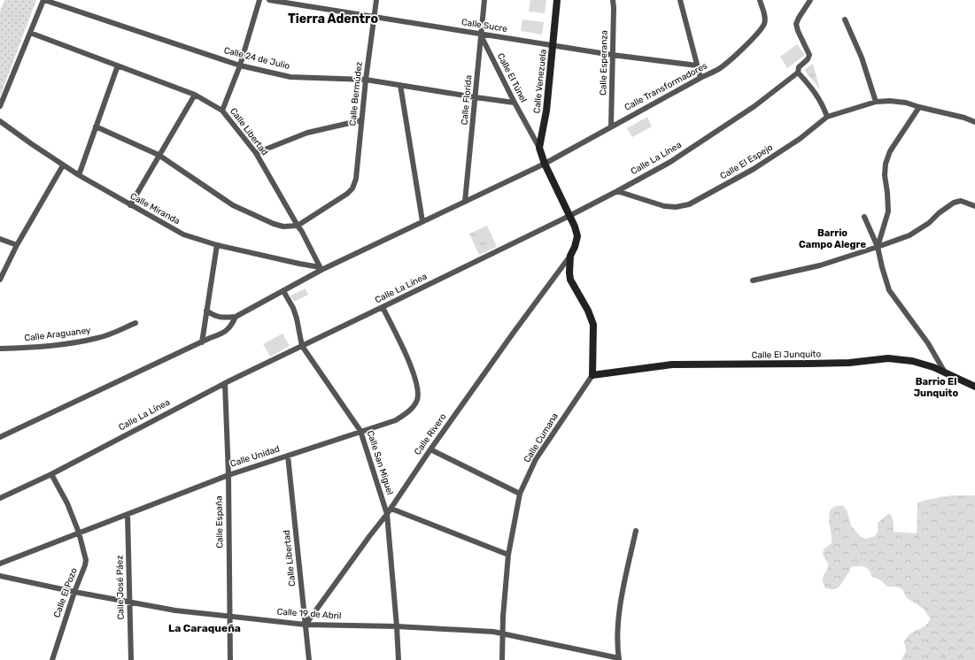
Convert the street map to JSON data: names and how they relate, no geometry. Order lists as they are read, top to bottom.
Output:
{
  "streets": {
    "street": [
      "Calle Sucre",
      "Calle 24 de Julio",
      "Calle Esperanza",
      "Calle El Túnel",
      "Calle Venezuela",
      "Calle Transformadores",
      "Calle Bermúdez",
      "Calle Florida",
      "Calle Libertad",
      "Calle La Línea",
      "Calle El Espejo",
      "Calle Miranda",
      "Calle Araguaney",
      "Calle El Junquito",
      "Calle Rivero",
      "Calle Cumana",
      "Calle Unidad",
      "Calle San Miguel",
      "Calle España",
      "Calle José Páez",
      "Calle El Pozo",
      "Calle 19 de Abril"
    ]
  },
  "crossings": [
    ["Calle Sucre", "Calle Esperanza"],
    ["Calle Sucre", "Calle El Túnel"],
    ["Calle Sucre", "Calle Venezuela"],
    ["Calle Sucre", "Calle Bermúdez"],
    ["Calle Sucre", "Calle Florida"],
    ["Calle 24 de Julio", "Calle El Túnel"],
    ["Calle 24 de Julio", "Calle Bermúdez"],
    ["Calle 24 de Julio", "Calle Florida"],
    ["Calle Esperanza", "Calle Transformadores"],
    ["Calle El Túnel", "Calle Venezuela"],
    ["Calle El Túnel", "Calle Florida"],
    ["Calle Venezuela", "Calle Transformadores"],
    ["Calle Venezuela", "Calle La Línea"],
    ["Calle Venezuela", "Calle Rivero"],
    ["Calle Bermúdez", "Calle Libertad"],
    ["Calle Libertad", "Calle Miranda"],
    ["Calle Libertad", "Calle Rivero"],
    ["Calle Libertad", "Calle Unidad"],
    ["Calle Libertad", "Calle 19 de Abril"],
    ["Calle La Línea", "Calle El Espejo"],
    ["Calle La Línea", "Calle Unidad"],
    ["Calle La Línea", "Calle San Miguel"],
    ["Calle La Línea", "Calle España"],
    ["Calle La Línea", "Calle El Pozo"],
    ["Calle El Junquito", "Calle Cumana"],
    ["Calle Rivero", "Calle San Miguel"],
    ["Calle Rivero", "Calle 19 de Abril"],
    ["Calle Cumana", "Calle 19 de Abril"],
    ["Calle Unidad", "Calle San Miguel"],
    ["Calle Unidad", "Calle España"],
    ["Calle Unidad", "Calle José Páez"],
    ["Calle Unidad", "Calle El Pozo"],
    ["Calle San Miguel", "Calle 19 de Abril"],
    ["Calle España", "Calle 19 de Abril"],
    ["Calle José Páez", "Calle 19 de Abril"],
    ["Calle El Pozo", "Calle 19 de Abril"]
  ],
  "districts": [
    "Tierra Adentro",
    "Barrio Campo Alegre",
    "Barrio El Junquito",
    "La Caraqueña"
  ]
}
